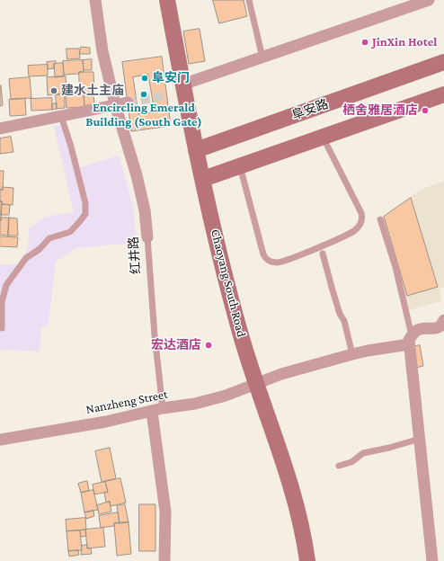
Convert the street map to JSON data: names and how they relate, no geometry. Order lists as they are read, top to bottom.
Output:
{
  "streets": {
    "main road": ["阜安路", "Chaoyang South Road"],
    "street": ["红井路", "Nanzheng Street"]
  },
  "crossings": [
    ["阜安路", "Chaoyang South Road"],
    ["红井路", "Nanzheng Street"],
    ["Chaoyang South Road", "Nanzheng Street"]
  ],
  "places": [
    "JinXin Hotel",
    "阜安门",
    "建水土主庙",
    "Encircling Emerald Building (South Gate)",
    "栖舍雅居酒店",
    "宏达酒店"
  ]
}
